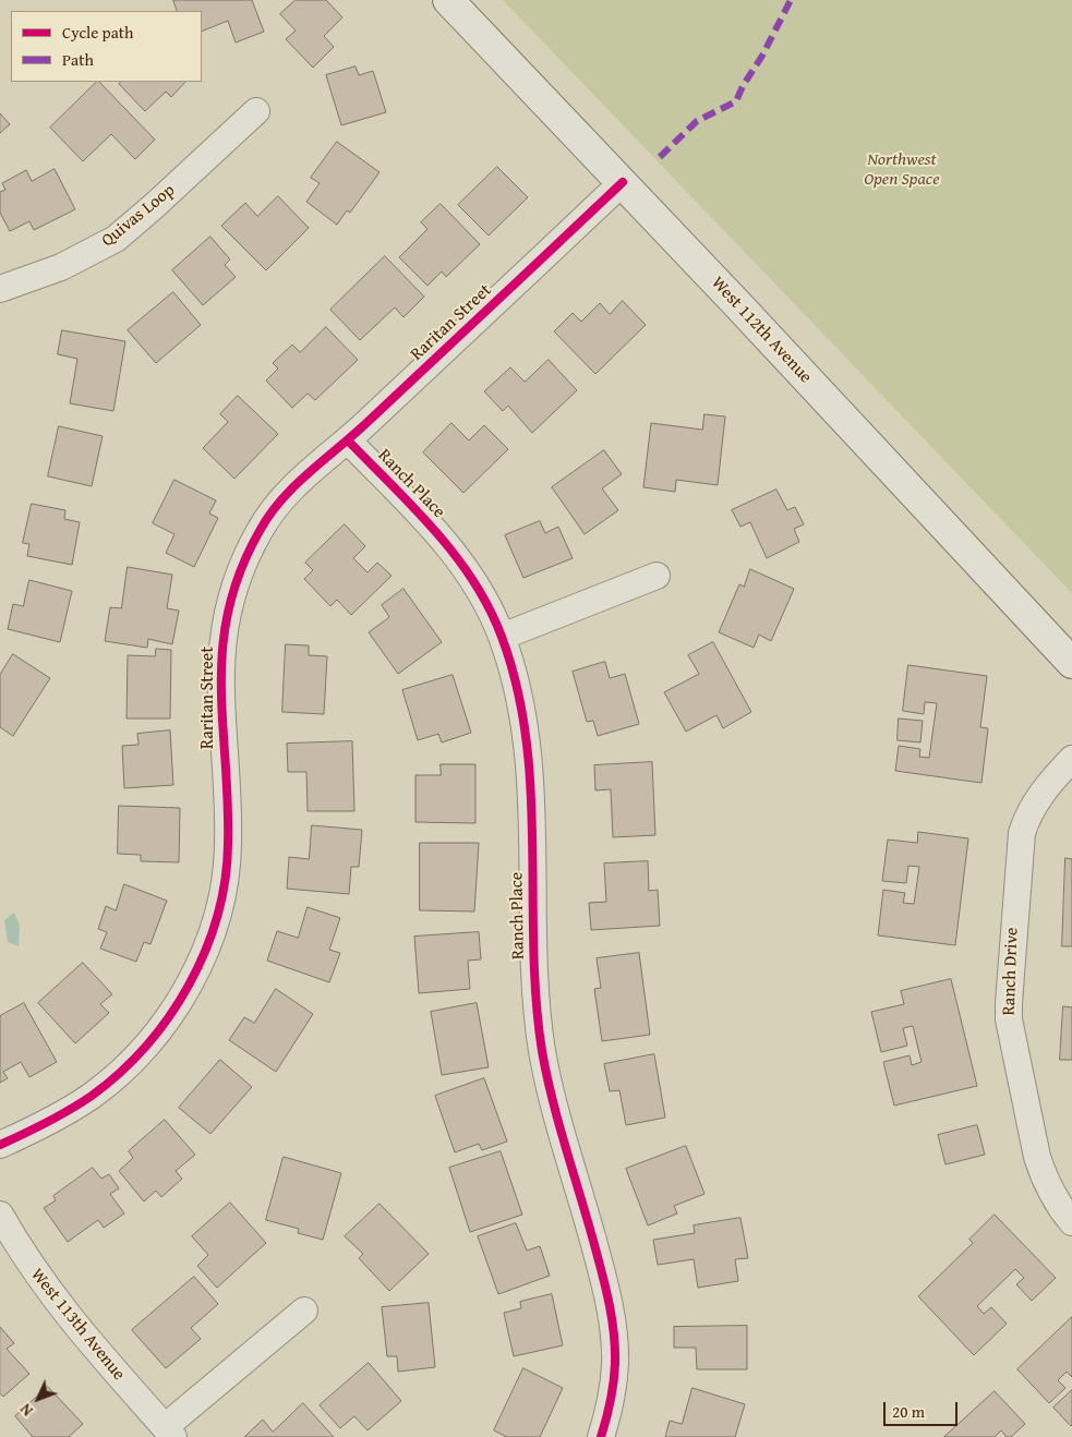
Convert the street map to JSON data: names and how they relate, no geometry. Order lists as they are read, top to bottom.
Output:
{
  "streets": {
    "main road": ["West 112th Avenue"],
    "street": [
      "Quivas Loop",
      "Raritan Street",
      "Ranch Place",
      "Ranch Drive",
      "West 113th Avenue"
    ]
  },
  "crossings": [
    ["Raritan Street", "West 112th Avenue"],
    ["Raritan Street", "Ranch Place"]
  ],
  "parks": ["Northwest Open Space"],
  "legend": ["Cycle path", "Path"],
  "scale_bar": "20 m",
  "north": "bottom left"
}
